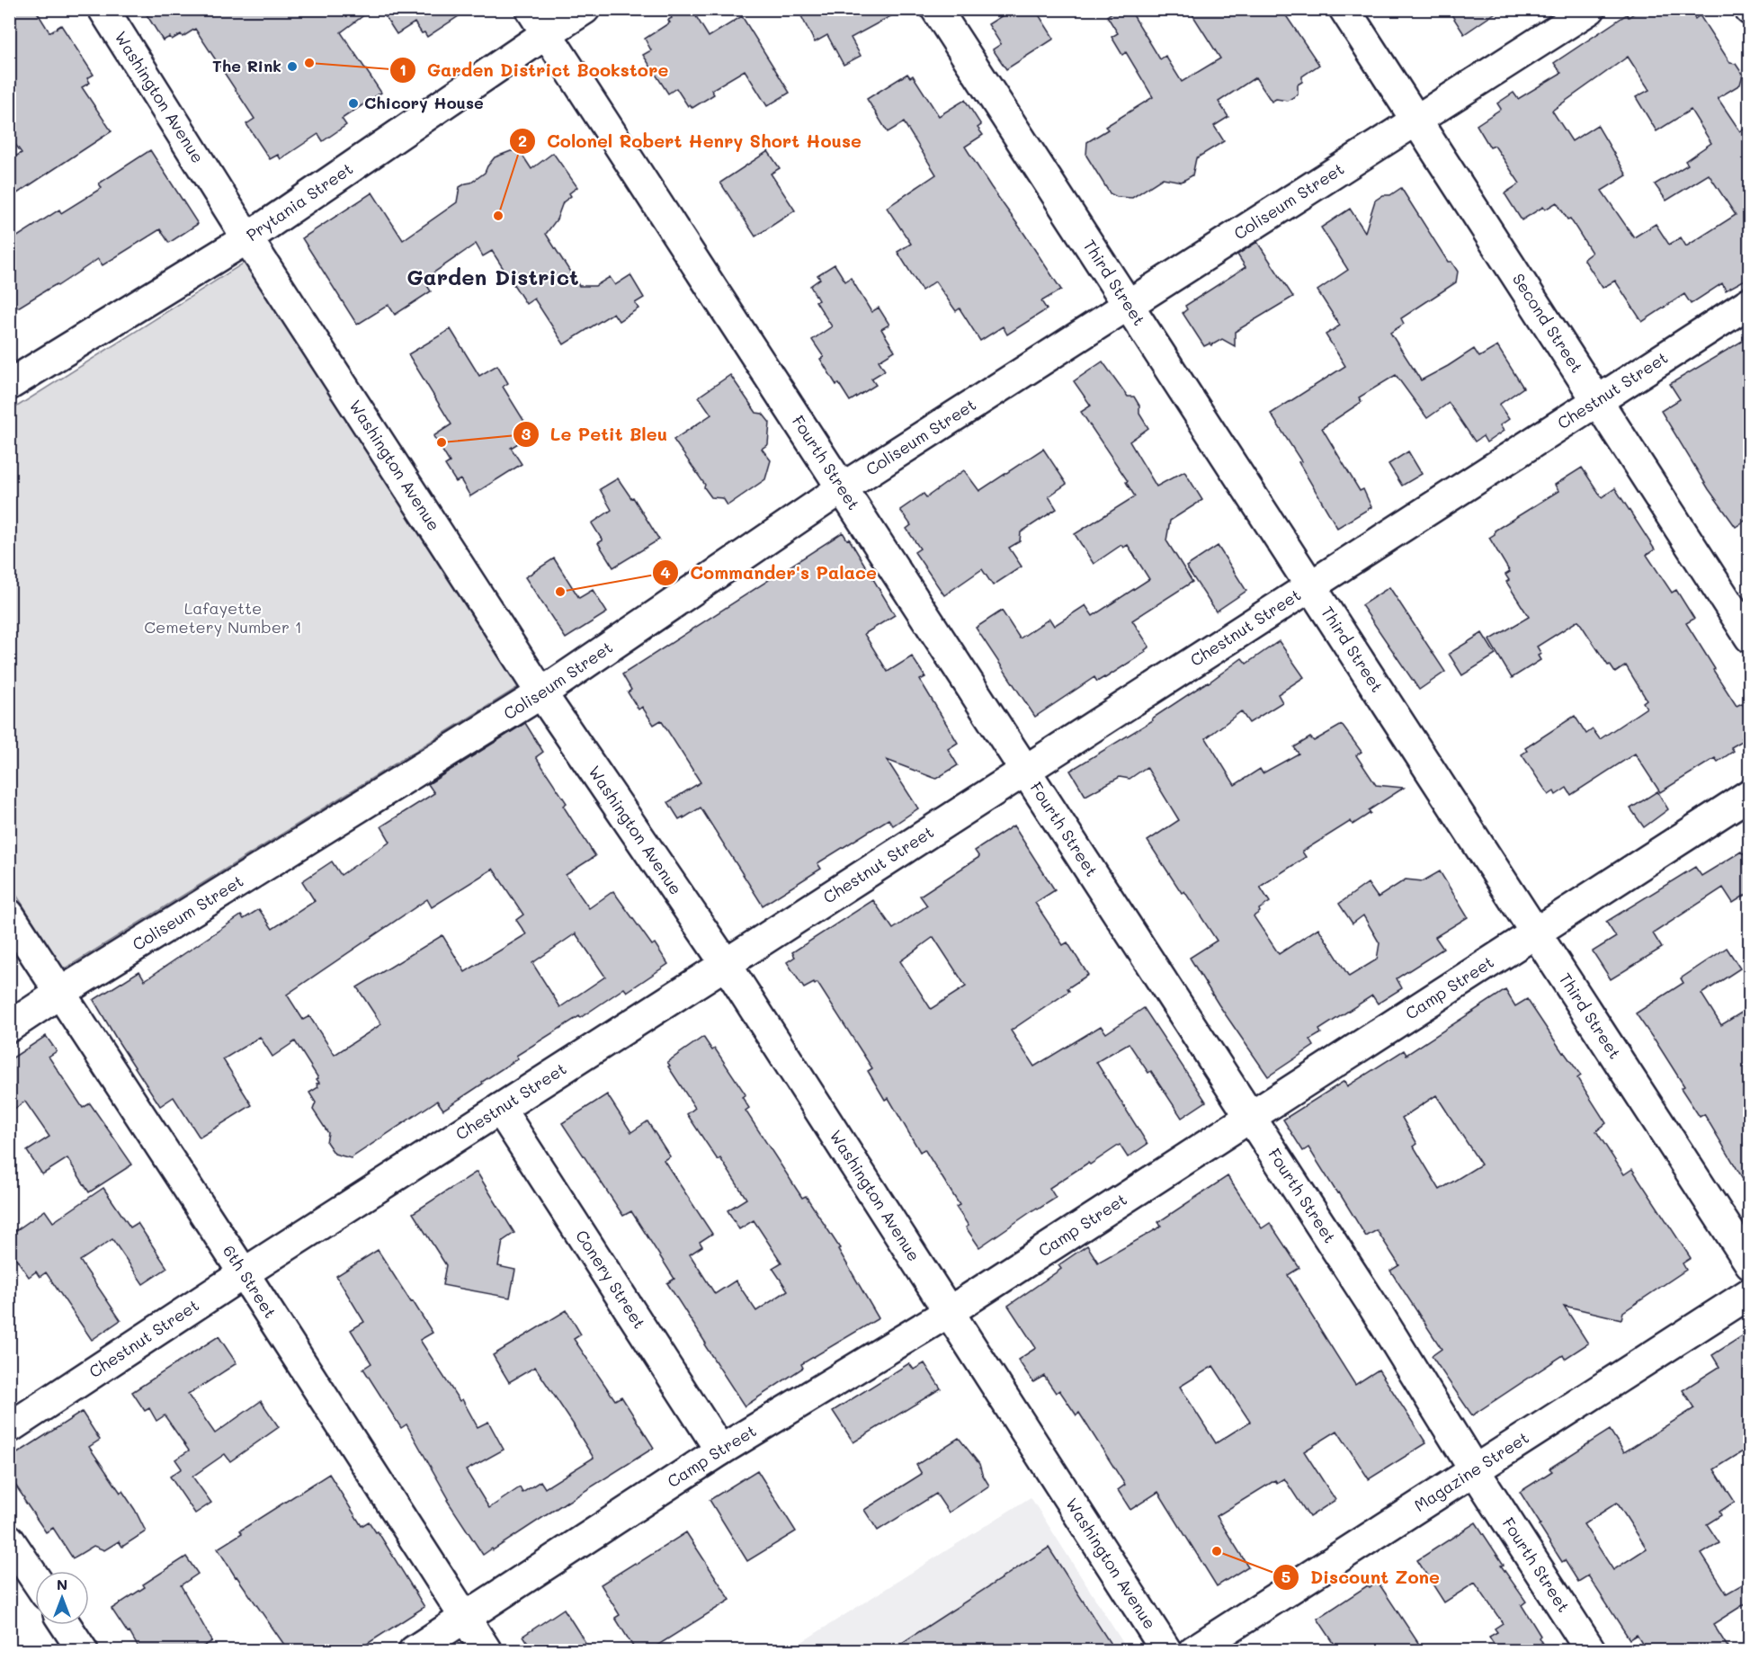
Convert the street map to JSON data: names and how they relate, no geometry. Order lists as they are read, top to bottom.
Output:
{
  "streets": {
    "street": [
      "Washington Avenue",
      "Coliseum Street",
      "Prytania Street",
      "Third Street",
      "Second Street",
      "Chestnut Street",
      "Fourth Street",
      "Camp Street",
      "Conery Street",
      "6th Street",
      "Magazine Street"
    ]
  },
  "crossings": [
    ["Washington Avenue", "Coliseum Street"],
    ["Washington Avenue", "Prytania Street"],
    ["Washington Avenue", "Chestnut Street"],
    ["Washington Avenue", "Camp Street"],
    ["Coliseum Street", "Third Street"],
    ["Coliseum Street", "Second Street"],
    ["Coliseum Street", "Fourth Street"],
    ["Coliseum Street", "6th Street"],
    ["Prytania Street", "Fourth Street"],
    ["Third Street", "Chestnut Street"],
    ["Third Street", "Camp Street"],
    ["Second Street", "Chestnut Street"],
    ["Chestnut Street", "Fourth Street"],
    ["Chestnut Street", "Conery Street"],
    ["Chestnut Street", "6th Street"],
    ["Fourth Street", "Camp Street"],
    ["Fourth Street", "Magazine Street"],
    ["Camp Street", "Conery Street"],
    ["Camp Street", "6th Street"]
  ],
  "districts": ["Garden District"],
  "parks": ["Lafayette Cemetery Number 1"],
  "places": [
    "Garden District Bookstore",
    "The Rink",
    "Chicory House",
    "Colonel Robert Henry Short House",
    "Le Petit Bleu",
    "Commander's Palace",
    "Discount Zone"
  ],
  "north": "top"
}
